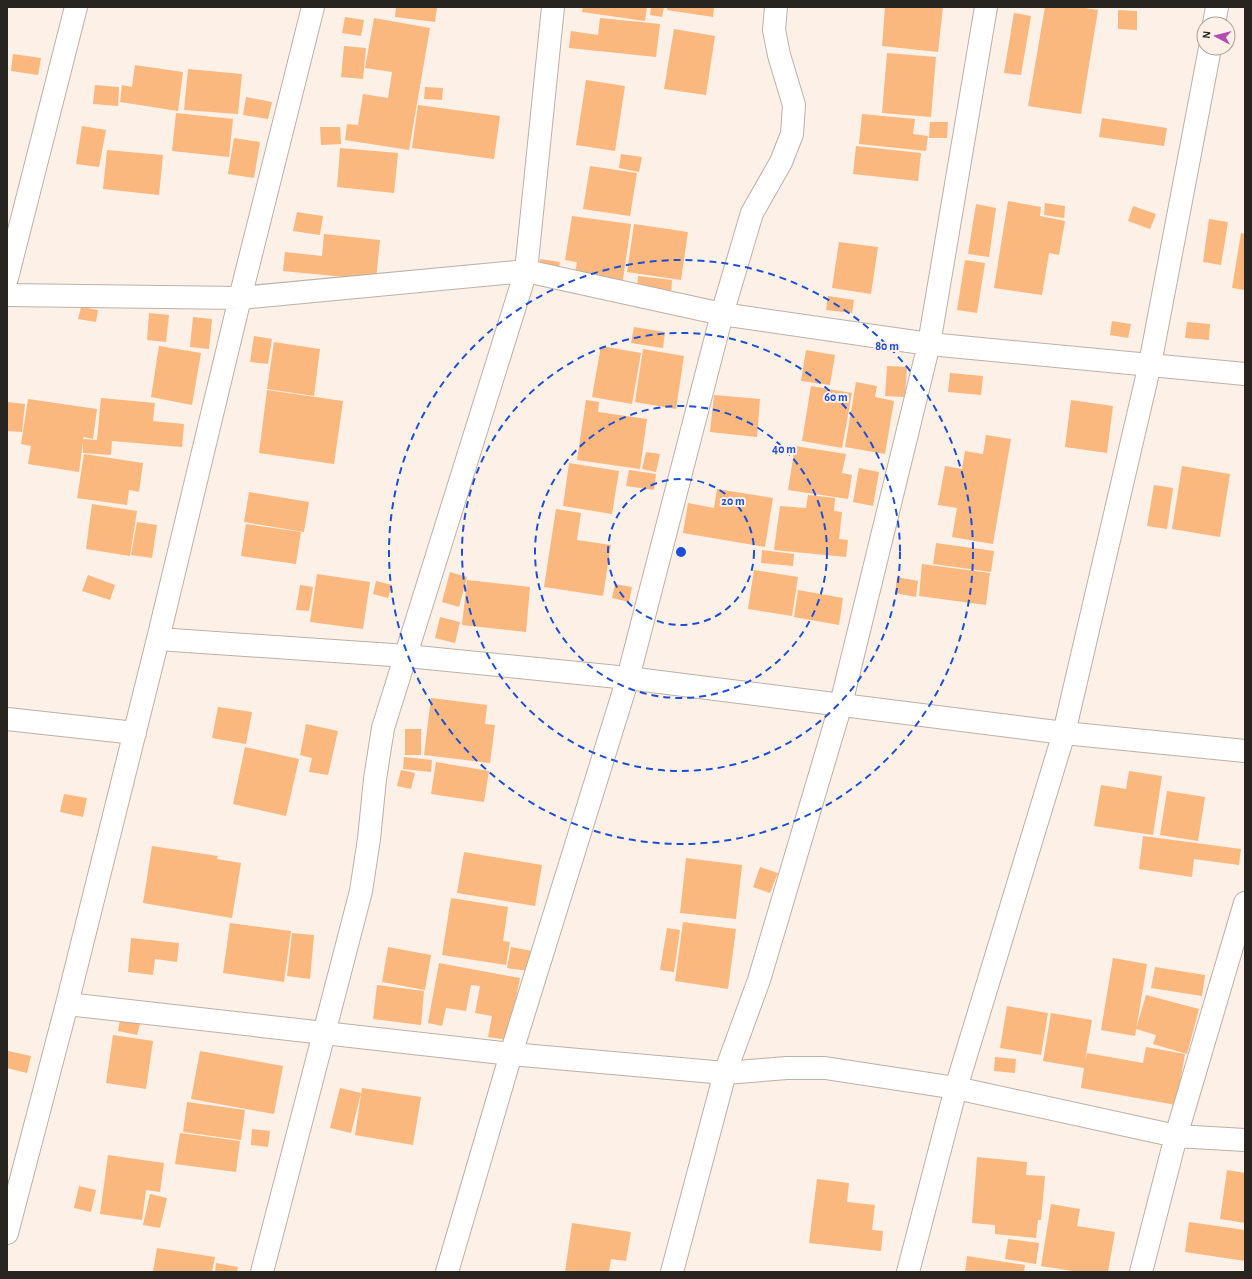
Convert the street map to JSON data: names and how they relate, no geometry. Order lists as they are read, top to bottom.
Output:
{
  "north": "left",
  "rings": [
    "80 m",
    "60 m",
    "40 m",
    "20 m"
  ]
}
